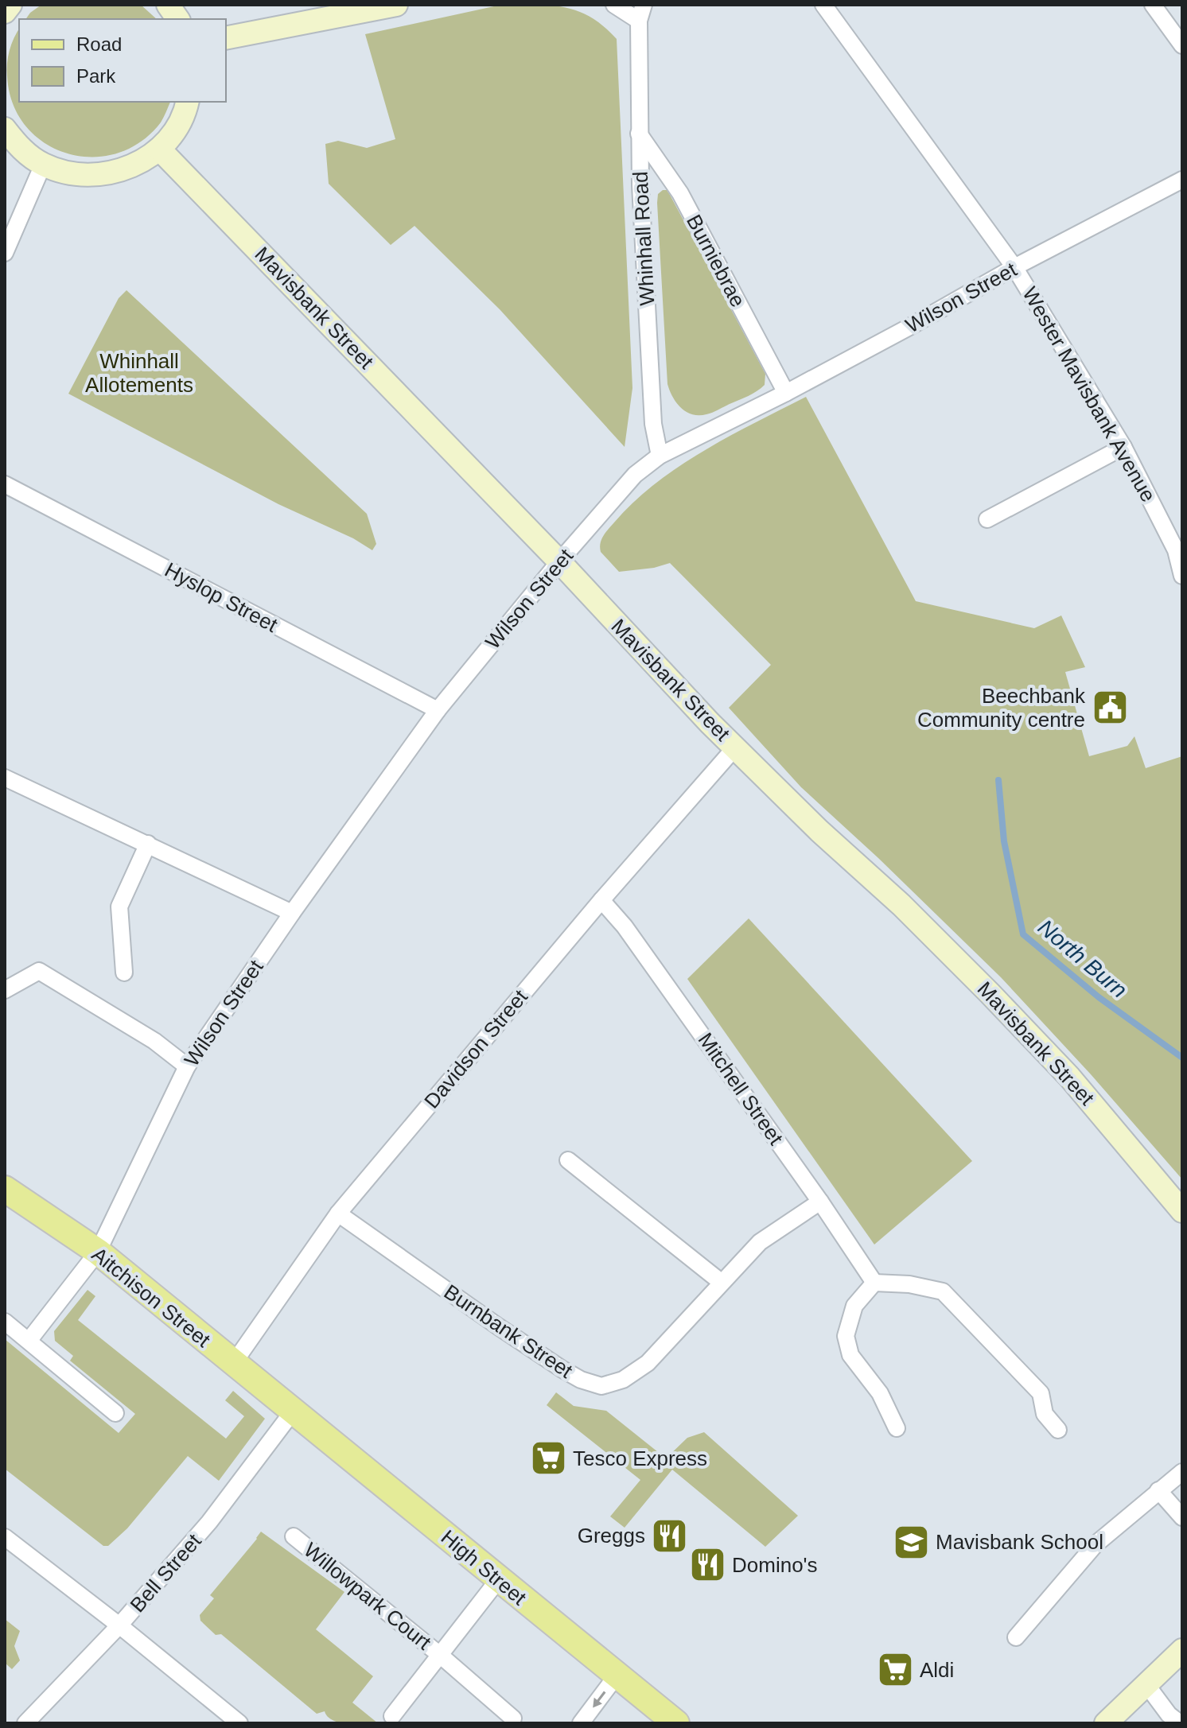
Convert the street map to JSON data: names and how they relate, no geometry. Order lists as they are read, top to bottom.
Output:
{
  "streets": {
    "main road": ["Aitchison Street", "High Street"],
    "street": [
      "Whinhall Road",
      "Burniebrae",
      "Wilson Street",
      "Mavisbank Street",
      "Wester Mavisbank Avenue",
      "Hyslop Street",
      "Davidson Street",
      "Mitchell Street",
      "Burnbank Street",
      "Bell Street",
      "Willowpark Court"
    ]
  },
  "crossings": [
    ["Whinhall Road", "Burniebrae"],
    ["Whinhall Road", "Wilson Street"],
    ["Burniebrae", "Wilson Street"],
    ["Wilson Street", "Mavisbank Street"],
    ["Wilson Street", "Wester Mavisbank Avenue"],
    ["Wilson Street", "Hyslop Street"],
    ["Wilson Street", "Aitchison Street"],
    ["Mavisbank Street", "Davidson Street"],
    ["Davidson Street", "Mitchell Street"],
    ["Davidson Street", "Aitchison Street"],
    ["Davidson Street", "Burnbank Street"],
    ["Mitchell Street", "Burnbank Street"],
    ["Aitchison Street", "High Street"],
    ["Aitchison Street", "Bell Street"],
    ["High Street", "Bell Street"],
    ["High Street", "Willowpark Court"]
  ],
  "water": ["North Burn"],
  "parks": ["Whinhall Allotements"],
  "places": {
    "public building": ["Beechbank Community centre"],
    "supermarket": ["Tesco Express", "Aldi"],
    "restaurant": ["Greggs", "Domino's"],
    "school or university": ["Mavisbank School"]
  },
  "legend": ["Road", "Park"]
}
